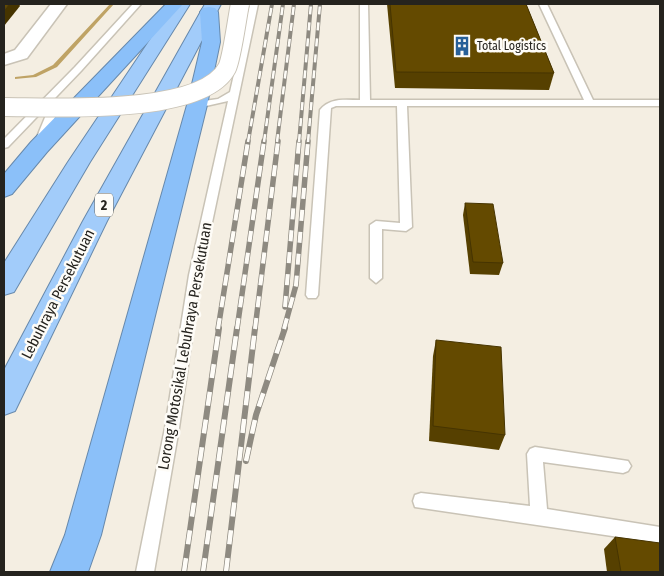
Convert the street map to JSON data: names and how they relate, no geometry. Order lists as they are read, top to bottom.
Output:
{
  "streets": {
    "highway": ["2", "Lebuhraya Persekutuan"],
    "lane": ["Lorong Motosikal Lebuhraya Persekutuan"]
  },
  "places": {
    "building": ["Total Logistics"]
  }
}
